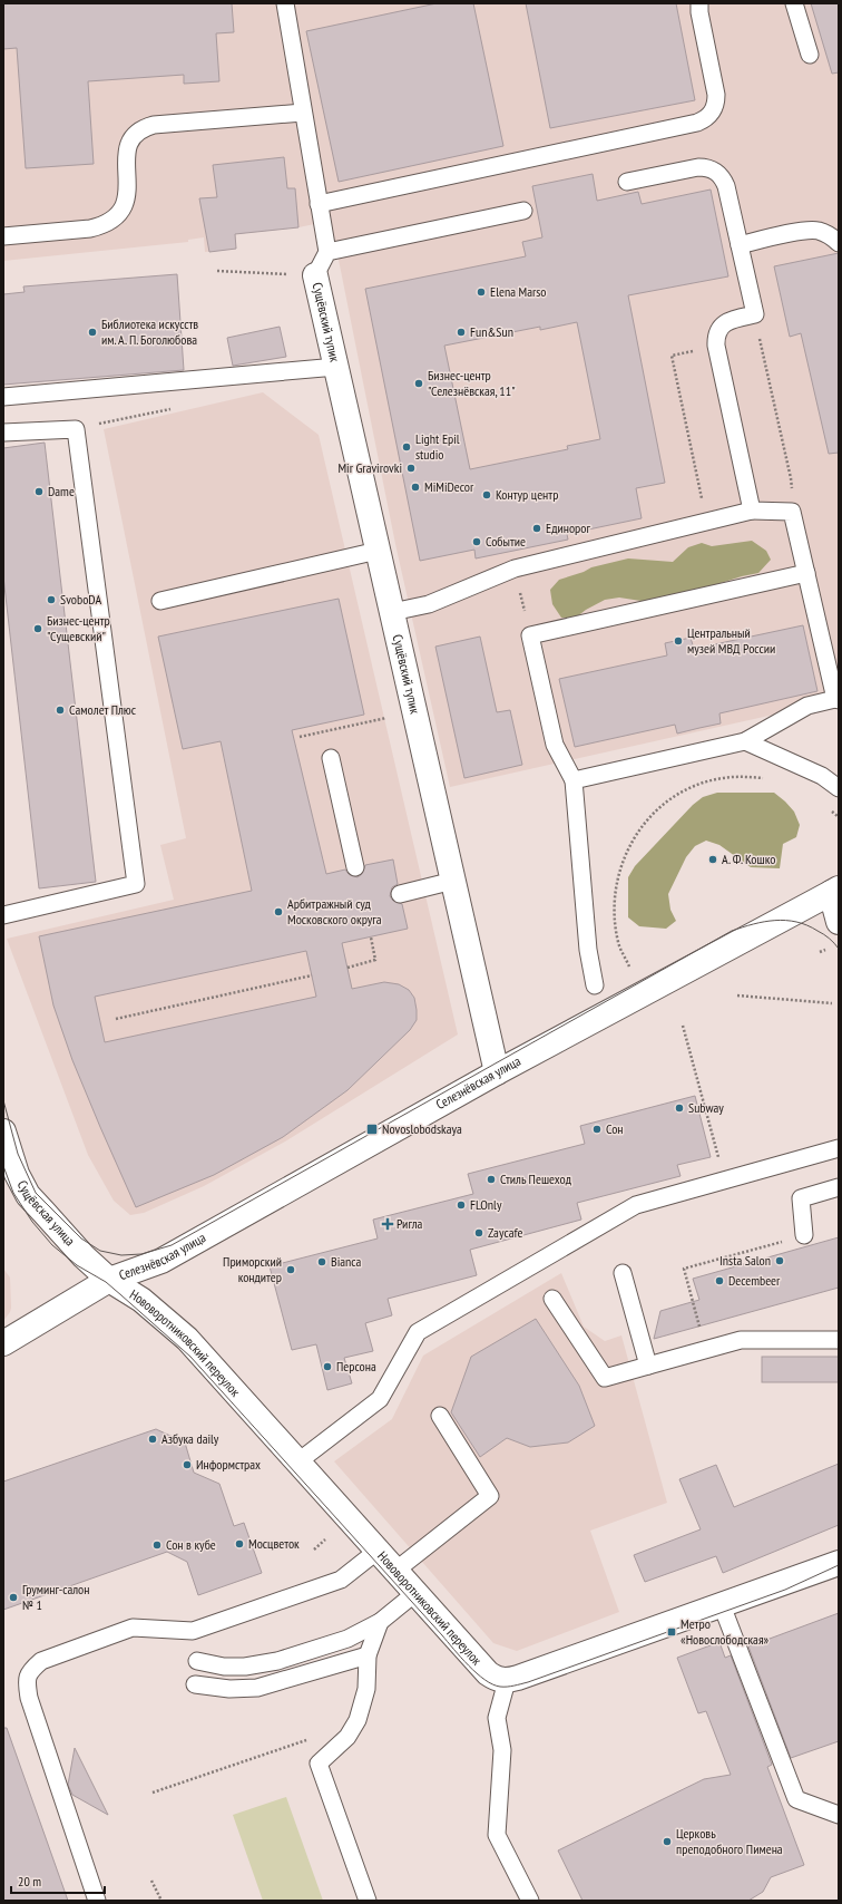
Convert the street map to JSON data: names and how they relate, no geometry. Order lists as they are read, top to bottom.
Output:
{
  "streets": {
    "street": [
      "Сущёвский тупик",
      "Селезнёвская улица",
      "Сущёвская улица",
      "Нововоротниковский переулок"
    ]
  },
  "crossings": [
    ["Сущёвский тупик", "Селезнёвская улица"],
    ["Селезнёвская улица", "Сущёвская улица"],
    ["Селезнёвская улица", "Нововоротниковский переулок"],
    ["Сущёвская улица", "Нововоротниковский переулок"]
  ],
  "places": {
    "other": [
      "Elena Marso",
      "Библиотека искусств им. А. П. Боголюбова",
      "Fun&Sun",
      "Бизнес-центр \"Селезнёвская, 11\"",
      "Light Epil studio",
      "Mir Gravirovki",
      "MiMiDecor",
      "Dame",
      "Контур центр",
      "Единорог",
      "Событие",
      "SvoboDA",
      "Бизнес-центр \"Сущевский\"",
      "Центральный музей МВД России",
      "Самолет Плюс",
      "А. Ф. Кошко",
      "Арбитражный суд Московского округа",
      "Subway",
      "Сон",
      "Стиль Пешеход",
      "FLOnly",
      "Zaycafe",
      "Insta Salon",
      "Bianca",
      "Приморский кондитер",
      "Decembeer",
      "Персона",
      "Азбука daily",
      "Информстрах",
      "Мосцветок",
      "Сон в кубе",
      "Груминг-салон № 1",
      "Церковь преподобного Пимена"
    ],
    "transit": ["Novoslobodskaya", "Метро «Новослободская»"],
    "health": ["Ригла"]
  },
  "scale_bar": "20 m"
}
